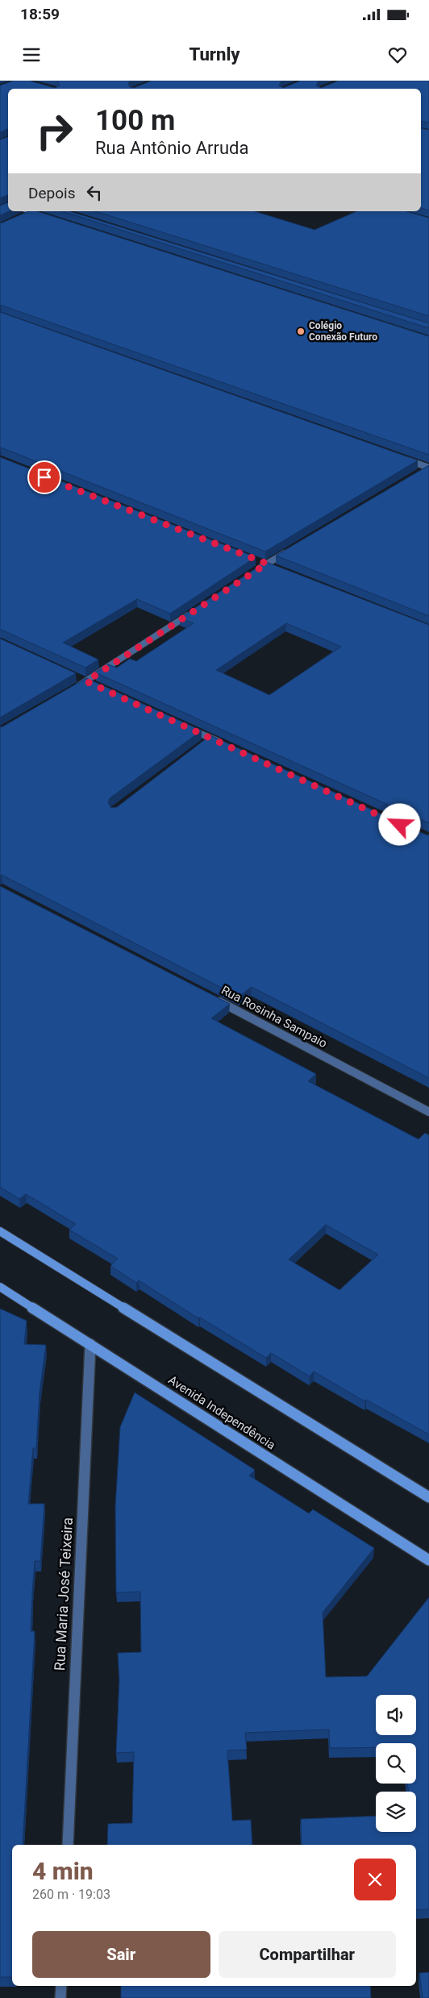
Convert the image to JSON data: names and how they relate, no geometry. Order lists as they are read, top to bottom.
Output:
{
  "streets": {
    "main road": ["Avenida Independência"],
    "street": ["Rua Rosinha Sampaio", "Rua Maria José Teixeira"]
  },
  "crossings": [
    ["Avenida Independência", "Rua Maria José Teixeira"]
  ],
  "places": ["Colégio Conexão Futuro"],
  "page": {
    "status": "18:59",
    "header": "Turnly",
    "turn": ["100 m", "Rua Antônio Arruda"],
    "then": "Depois",
    "heading": ["4 min", "260 m · 19:03"],
    "buttons": ["Sair", "Compartilhar"]
  }
}
